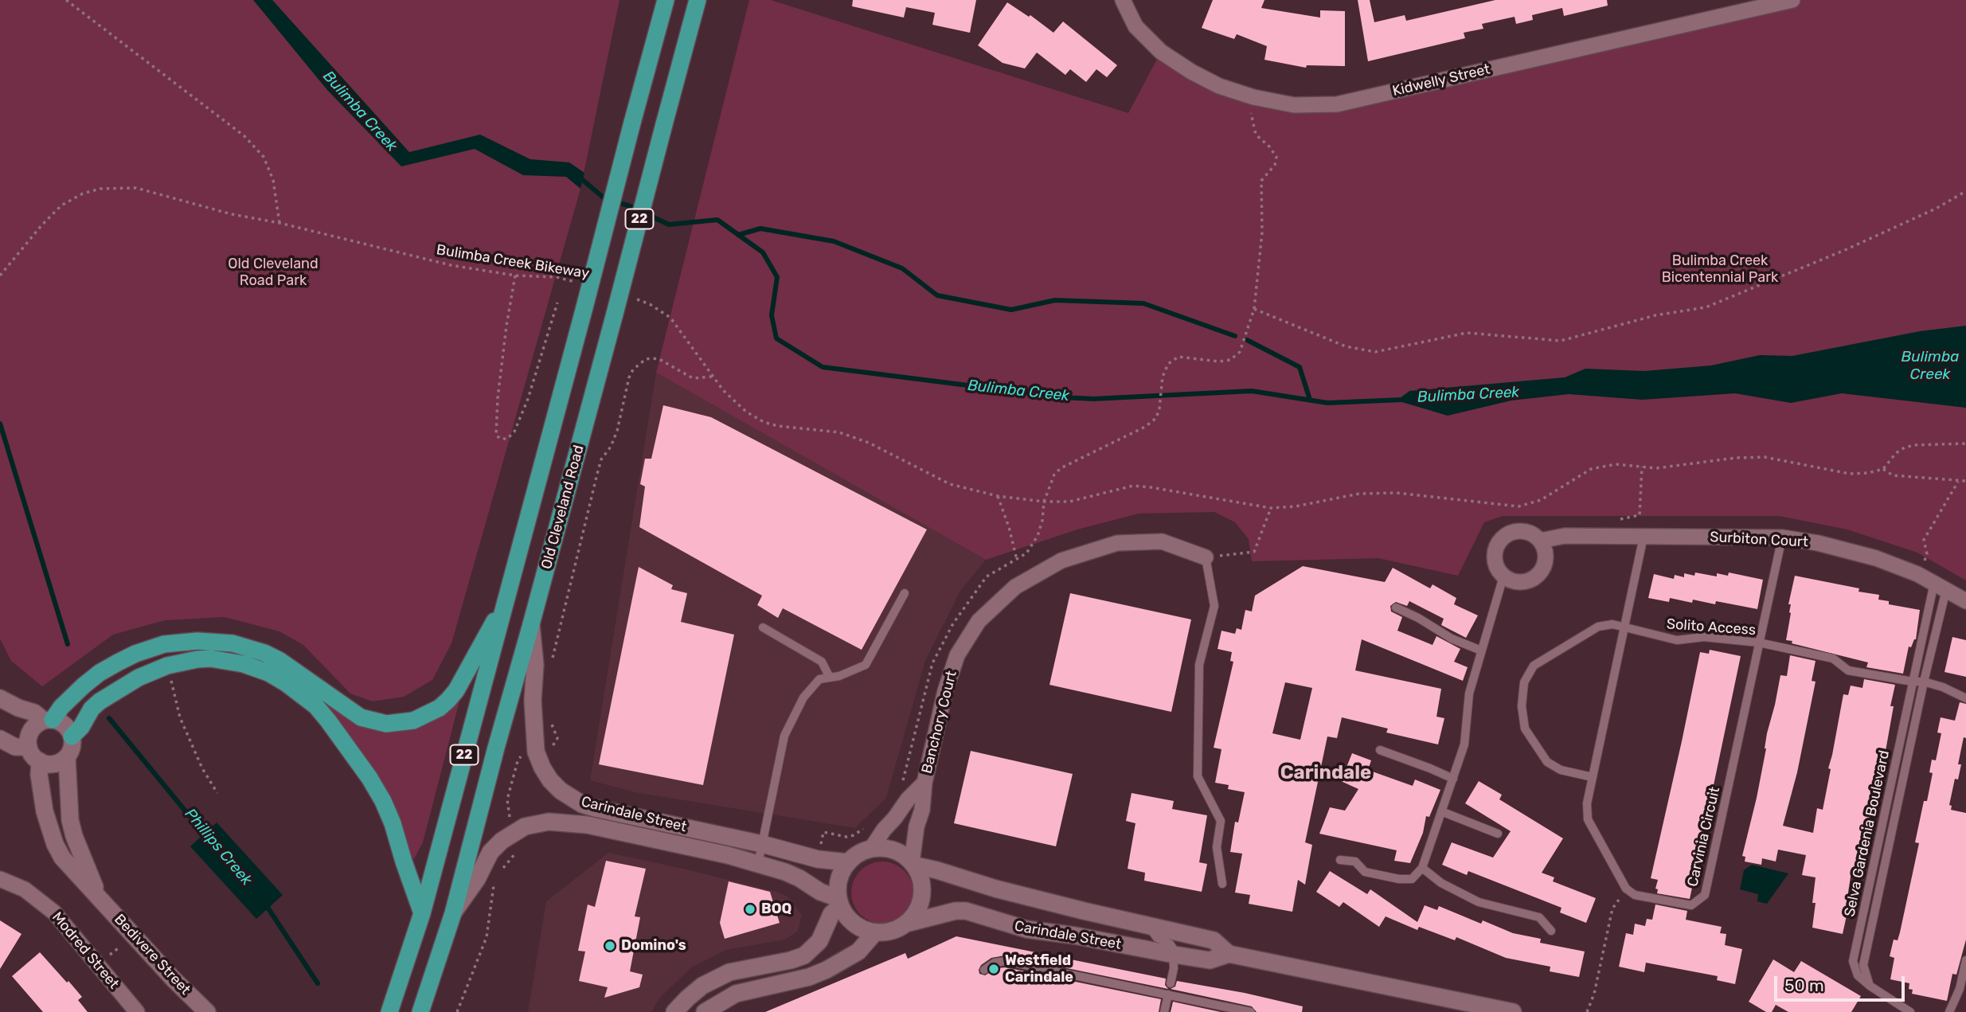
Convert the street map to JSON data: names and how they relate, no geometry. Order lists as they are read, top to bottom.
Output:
{
  "streets": {
    "highway": ["22", "Old Cleveland Road"],
    "street": [
      "Kidwelly Street",
      "Surbiton Court",
      "Banchory Court",
      "Carindale Street",
      "Modred Street",
      "Bedivere Street"
    ],
    "lane": ["Solito Access", "Selva Gardenia Boulevard", "Carvinia Circuit"],
    "path": ["Bulimba Creek Bikeway"]
  },
  "crossings": [
    ["Old Cleveland Road", "Carindale Street"],
    ["Surbiton Court", "Selva Gardenia Boulevard"],
    ["Surbiton Court", "Carvinia Circuit"],
    ["Solito Access", "Selva Gardenia Boulevard"],
    ["Solito Access", "Carvinia Circuit"],
    ["Banchory Court", "Carindale Street"]
  ],
  "districts": ["Carindale"],
  "water": ["Bulimba Creek", "Phillips Creek"],
  "parks": ["Bulimba Creek Bicentennial Park", "Old Cleveland Road Park"],
  "places": ["BOQ", "Domino's", "Westfield Carindale"],
  "scale_bar": "50 m"
}
